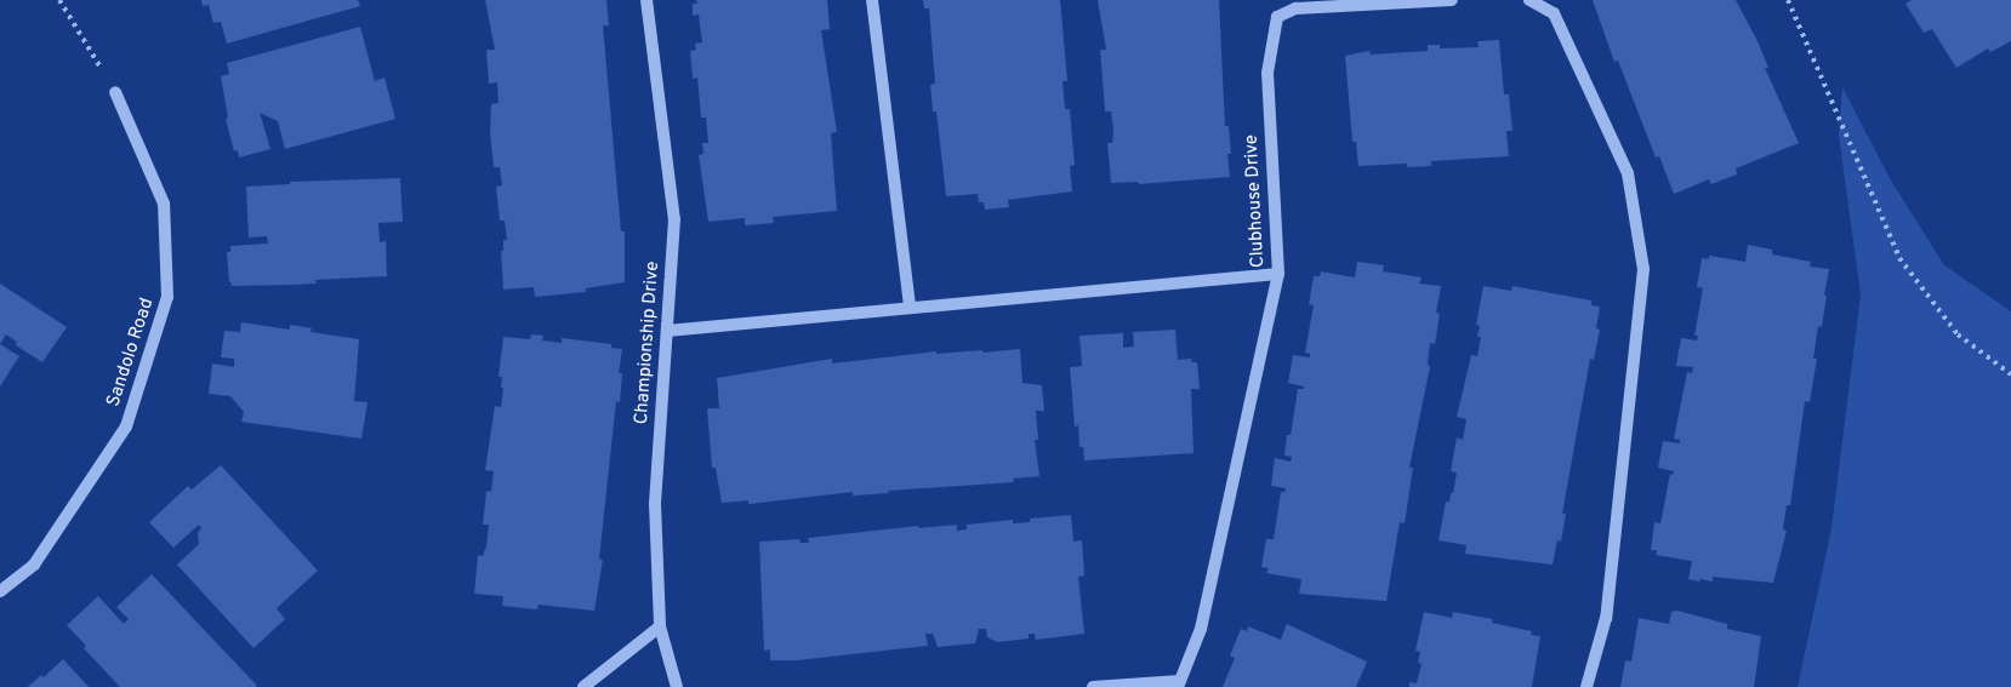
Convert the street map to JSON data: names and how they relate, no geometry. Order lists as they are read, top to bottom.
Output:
{
  "streets": {
    "street": ["Clubhouse Drive", "Championship Drive", "Sandolo Road"]
  }
}
